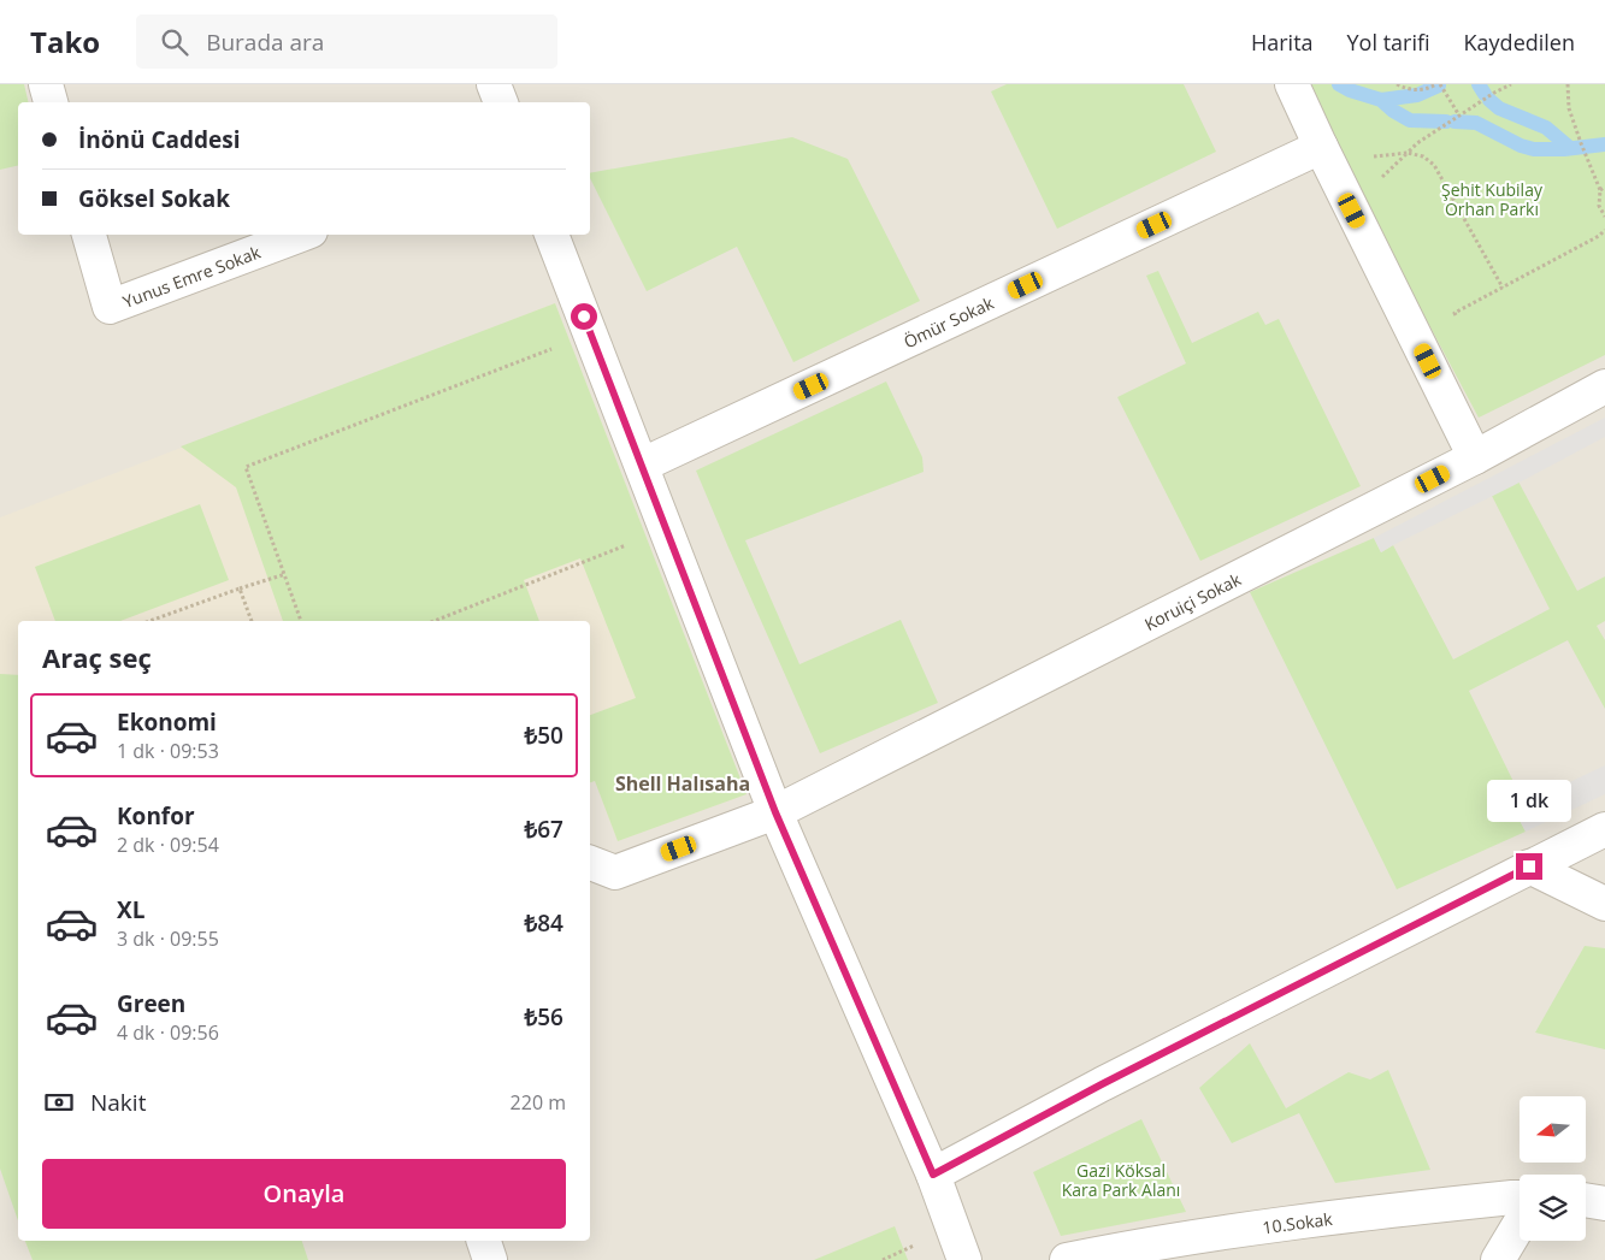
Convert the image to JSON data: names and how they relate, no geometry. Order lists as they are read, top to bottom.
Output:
{
  "streets": {
    "street": [
      "Yunus Emre Sokak",
      "Ömür Sokak",
      "Koruiçi Sokak",
      "10.Sokak"
    ]
  },
  "districts": ["Shell Halısaha"],
  "parks": ["Şehit Kubilay Orhan Parkı", "Gazi Köksal Kara Park Alanı"],
  "north": "left",
  "page": {
    "header": "Tako",
    "search": "Burada ara",
    "nav": ["Harita", "Yol tarifi", "Kaydedilen"],
    "banner": ["İnönü Caddesi", "Göksel Sokak"],
    "heading": "Araç seç",
    "list": [
      {
        "name": "Ekonomi",
        "note": "1 dk · 09:53",
        "value": "₺50"
      },
      {
        "name": "Konfor",
        "note": "2 dk · 09:54",
        "value": "₺67"
      },
      {
        "name": "XL",
        "note": "3 dk · 09:55",
        "value": "₺84"
      },
      {
        "name": "Green",
        "note": "4 dk · 09:56",
        "value": "₺56"
      }
    ],
    "bubble": "1 dk",
    "pay": ["Nakit", "220 m"],
    "buttons": "Onayla"
  }
}
